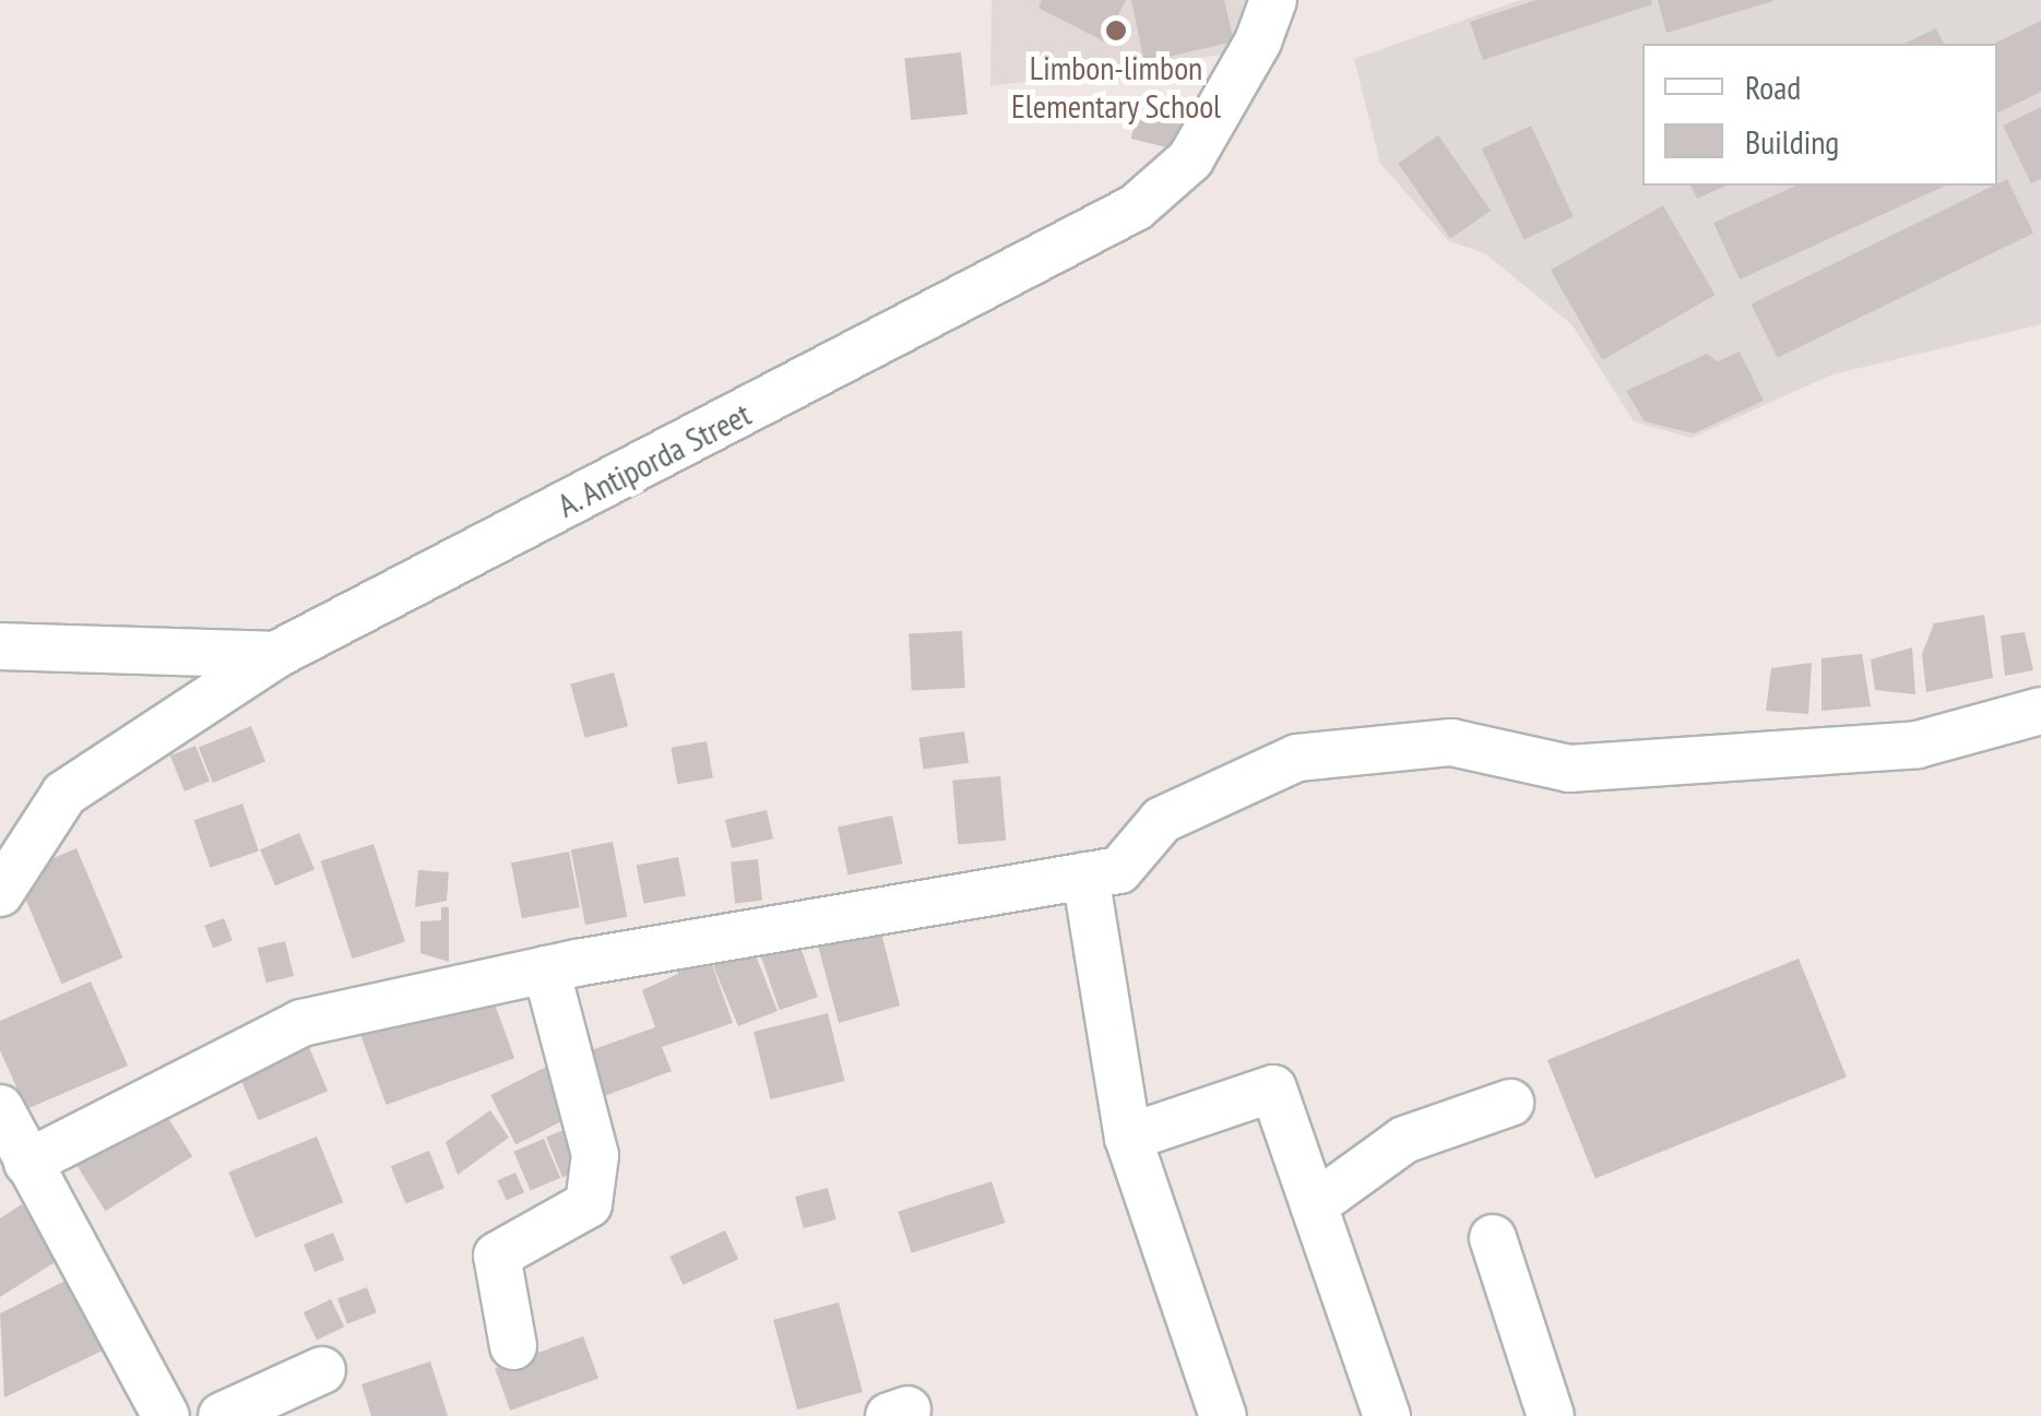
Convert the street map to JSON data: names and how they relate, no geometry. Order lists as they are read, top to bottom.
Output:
{
  "streets": {
    "street": ["A. Antiporda Street"]
  },
  "places": ["Limbon-limbon Elementary School"],
  "legend": ["Road", "Building"]
}
